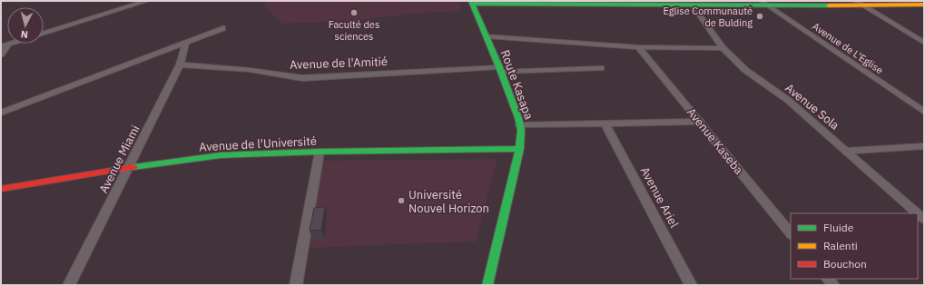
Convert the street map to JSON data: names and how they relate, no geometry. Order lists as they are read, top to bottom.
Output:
{
  "streets": {
    "street": [
      "Avenue de L'Eglise",
      "Avenue de l'Amitié",
      "Route Kasapa",
      "Avenue Sola",
      "Avenue Kaseba",
      "Avenue de l'Université",
      "Avenue Miami",
      "Avenue Ariel"
    ]
  },
  "crossings": [
    ["Avenue de l'Amitié", "Route Kasapa"],
    ["Avenue de l'Amitié", "Avenue Miami"],
    ["Route Kasapa", "Avenue de l'Université"],
    ["Avenue de l'Université", "Avenue Miami"]
  ],
  "places": ["Faculté des sciences", "Eglise Communauté de Bulding", "Université Nouvel Horizon"],
  "legend": ["Fluide", "Ralenti", "Bouchon"],
  "north": "bottom"
}
